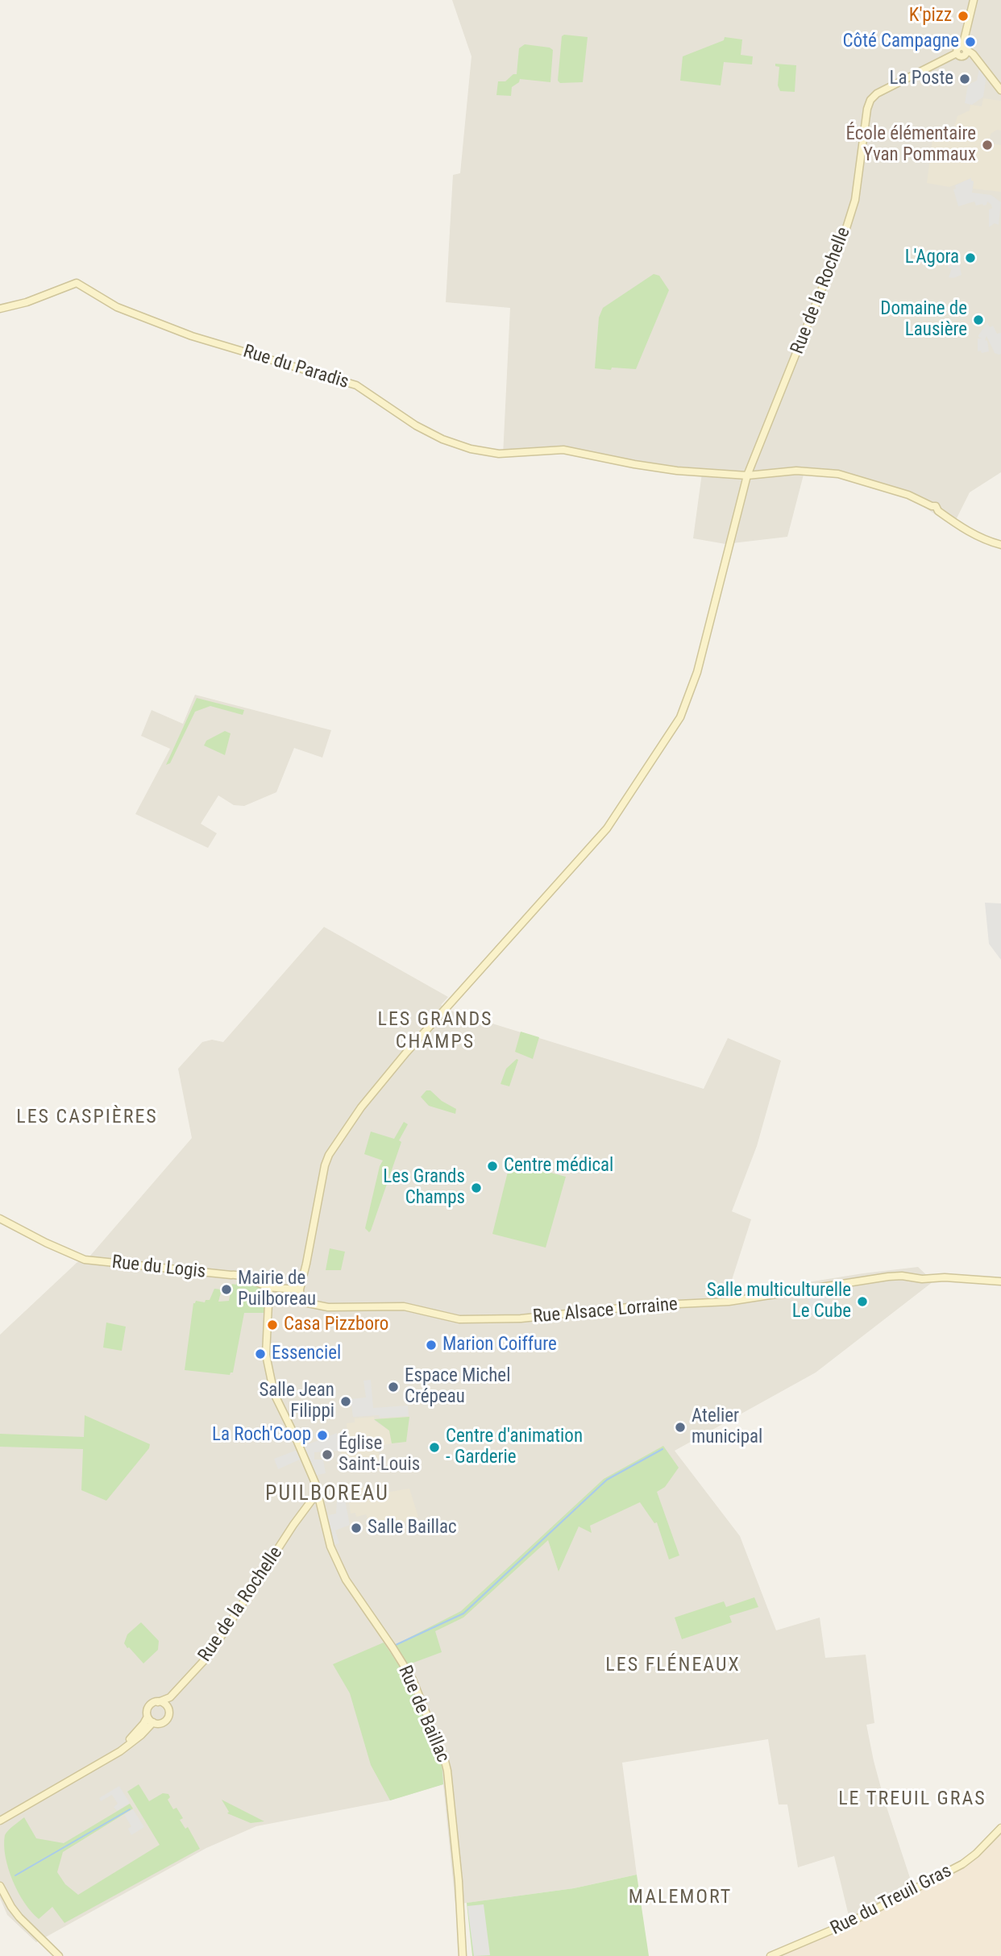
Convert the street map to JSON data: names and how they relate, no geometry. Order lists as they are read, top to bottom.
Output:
{
  "streets": {
    "street": [
      "Rue de la Rochelle",
      "Rue du Paradis",
      "Rue du Logis",
      "Rue Alsace Lorraine",
      "Rue de Baillac",
      "Rue du Treuil Gras"
    ]
  },
  "crossings": [
    ["Rue de la Rochelle", "Rue du Paradis"],
    ["Rue de la Rochelle", "Rue du Logis"],
    ["Rue de la Rochelle", "Rue Alsace Lorraine"],
    ["Rue de la Rochelle", "Rue de Baillac"],
    ["Rue du Logis", "Rue Alsace Lorraine"],
    ["Rue du Logis", "Rue de Baillac"]
  ],
  "districts": [
    "LES GRANDS CHAMPS",
    "LES CASPIÈRES",
    "PUILBOREAU",
    "LES FLÉNEAUX",
    "LE TREUIL GRAS",
    "MALEMORT"
  ],
  "places": [
    "K'pizz",
    "Côté Campagne",
    "La Poste",
    "École élémentaire Yvan Pommaux",
    "L'Agora",
    "Domaine de Lausière",
    "Centre médical",
    "Les Grands Champs",
    "Mairie de Puilboreau",
    "Salle multiculturelle Le Cube",
    "Casa Pizzboro",
    "Marion Coiffure",
    "Essenciel",
    "Espace Michel Crépeau",
    "Salle Jean Filippi",
    "Atelier municipal",
    "La Roch'Coop",
    "Centre d'animation - Garderie",
    "Église Saint-Louis",
    "Salle Baillac"
  ]
}
